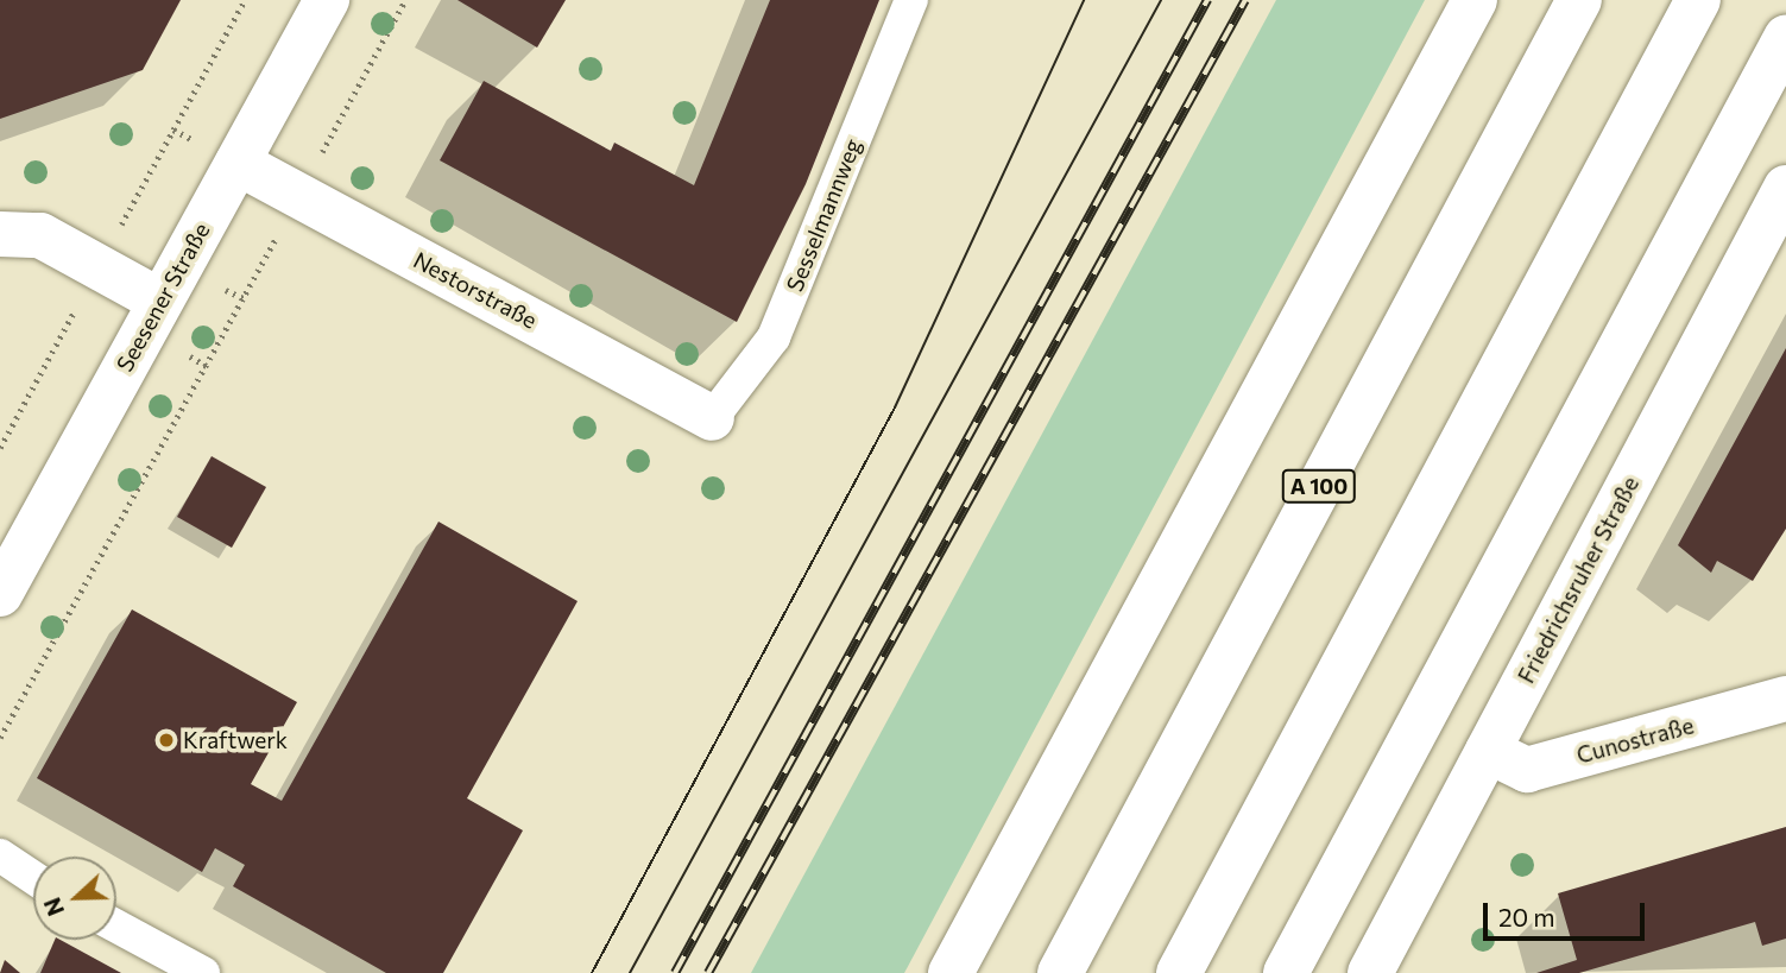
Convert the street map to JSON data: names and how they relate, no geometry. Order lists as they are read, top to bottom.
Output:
{
  "streets": {
    "main road": [
      "Nestorstraße",
      "Seesener Straße",
      "A 100",
      "Friedrichsruher Straße",
      "Cunostraße"
    ],
    "lane": ["Sesselmannweg"]
  },
  "crossings": [
    ["Sesselmannweg", "Nestorstraße"],
    ["Nestorstraße", "Seesener Straße"],
    ["Friedrichsruher Straße", "Cunostraße"]
  ],
  "places": ["Kraftwerk"],
  "scale_bar": "20 m",
  "north": "left"
}
